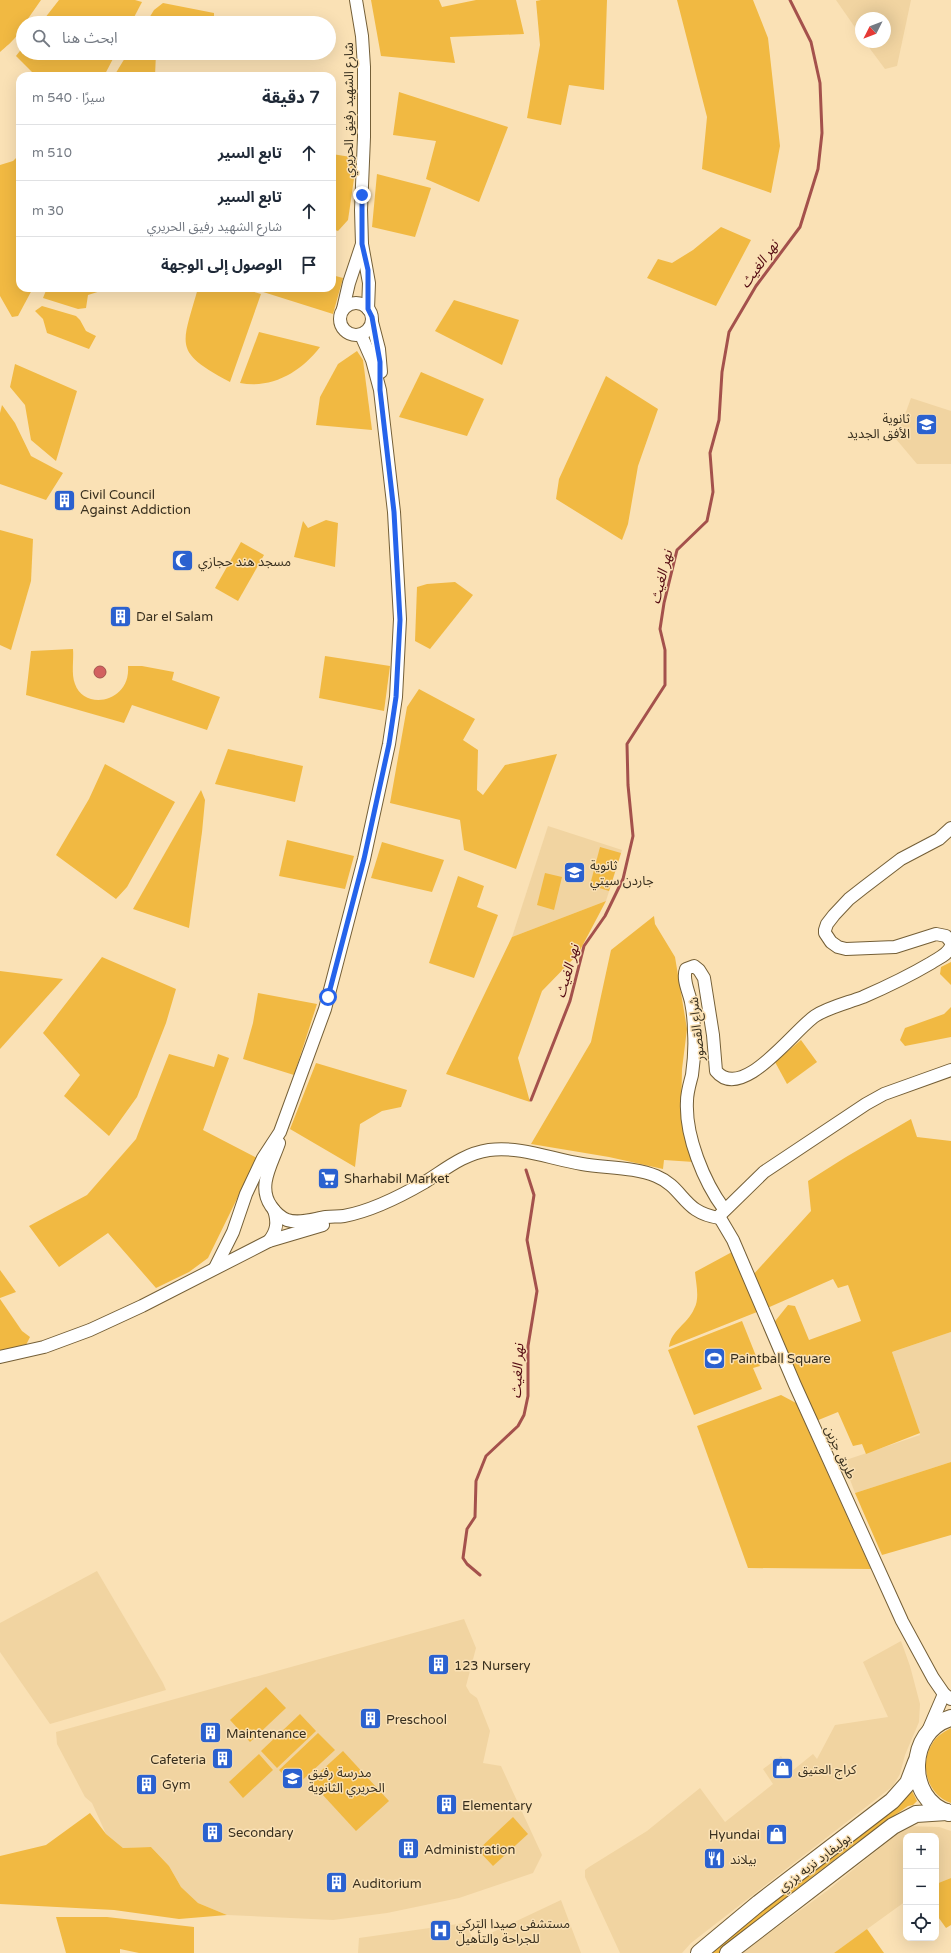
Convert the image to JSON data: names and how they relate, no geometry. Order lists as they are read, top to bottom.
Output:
{
  "streets": {
    "highway": ["بوليفارد نزيه بزري"],
    "street": ["شارع الشهيد رفيق الحريري", "شراع القصور", "طريق جزين"]
  },
  "crossings": [
    ["شراع القصور", "طريق جزين"],
    ["طريق جزين", "بوليفارد نزيه بزري"]
  ],
  "water": ["نهر الغيث"],
  "places": {
    "school or university": ["ثانوية الأفق الجديد", "ثانوية جاردن سيتي", "مدرسة رفيق الحريري الثانوية"],
    "building": [
      "Civil Council Against Addiction",
      "Dar el Salam",
      "123 Nursery",
      "Preschool",
      "Maintenance",
      "Cafeteria",
      "Gym",
      "Elementary",
      "Secondary",
      "Administration",
      "Auditorium"
    ],
    "mosque": ["مسجد هند حجازي"],
    "supermarket": ["Sharhabil Market"],
    "sports": ["Paintball Square"],
    "shop": ["كراج العتيق", "Hyundai"],
    "restaurant": ["بيلاند"],
    "hospital": ["مستشفى صيدا التركي للجراحة والتأهيل"]
  },
  "north": "bottom left",
  "page": {
    "search": "ابحث هنا",
    "heading": ["7 دقيقة", "سيرًا · 540 m"],
    "list": [
      ["تابع السير", "510 m"],
      ["تابع السير", "شارع الشهيد رفيق الحريري", "30 m"],
      "الوصول إلى الوجهة"
    ],
    "map_buttons": ["+", "−"]
  }
}
